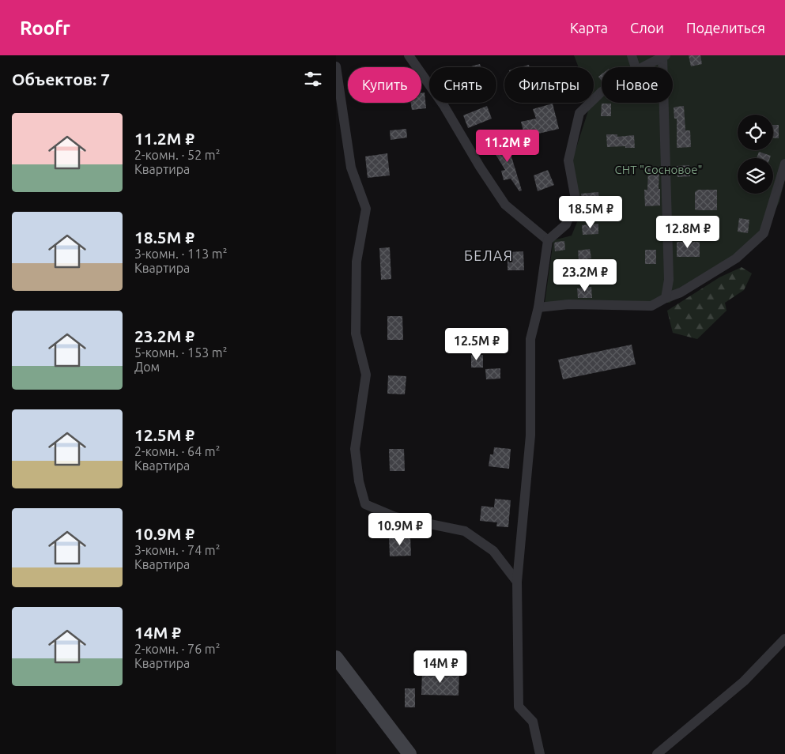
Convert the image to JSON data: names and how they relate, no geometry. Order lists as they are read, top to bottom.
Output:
{
  "districts": ["БЕЛАЯ"],
  "parks": ["СНТ \"Сосновое\""],
  "page": {
    "header": "Roofr",
    "nav": ["Карта", "Слои", "Поделиться"],
    "heading": "Объектов: 7",
    "chip": [
      "Купить",
      "Снять",
      "Фильтры",
      "Новое"
    ],
    "list": [
      {
        "name": "11.2M ₽",
        "note": "2-комн. · 52 m² · Квартира"
      },
      {
        "name": "18.5M ₽",
        "note": "3-комн. · 113 m² · Квартира"
      },
      {
        "name": "23.2M ₽",
        "note": "5-комн. · 153 m² · Дом"
      },
      {
        "name": "12.5M ₽",
        "note": "2-комн. · 64 m² · Квартира"
      },
      {
        "name": "10.9M ₽",
        "note": "3-комн. · 74 m² · Квартира"
      },
      {
        "name": "14M ₽",
        "note": "2-комн. · 76 m² · Квартира"
      }
    ],
    "price": [
      "11.2M ₽",
      "18.5M ₽",
      "12.8M ₽",
      "23.2M ₽",
      "12.5M ₽",
      "10.9M ₽",
      "14M ₽"
    ]
  }
}
